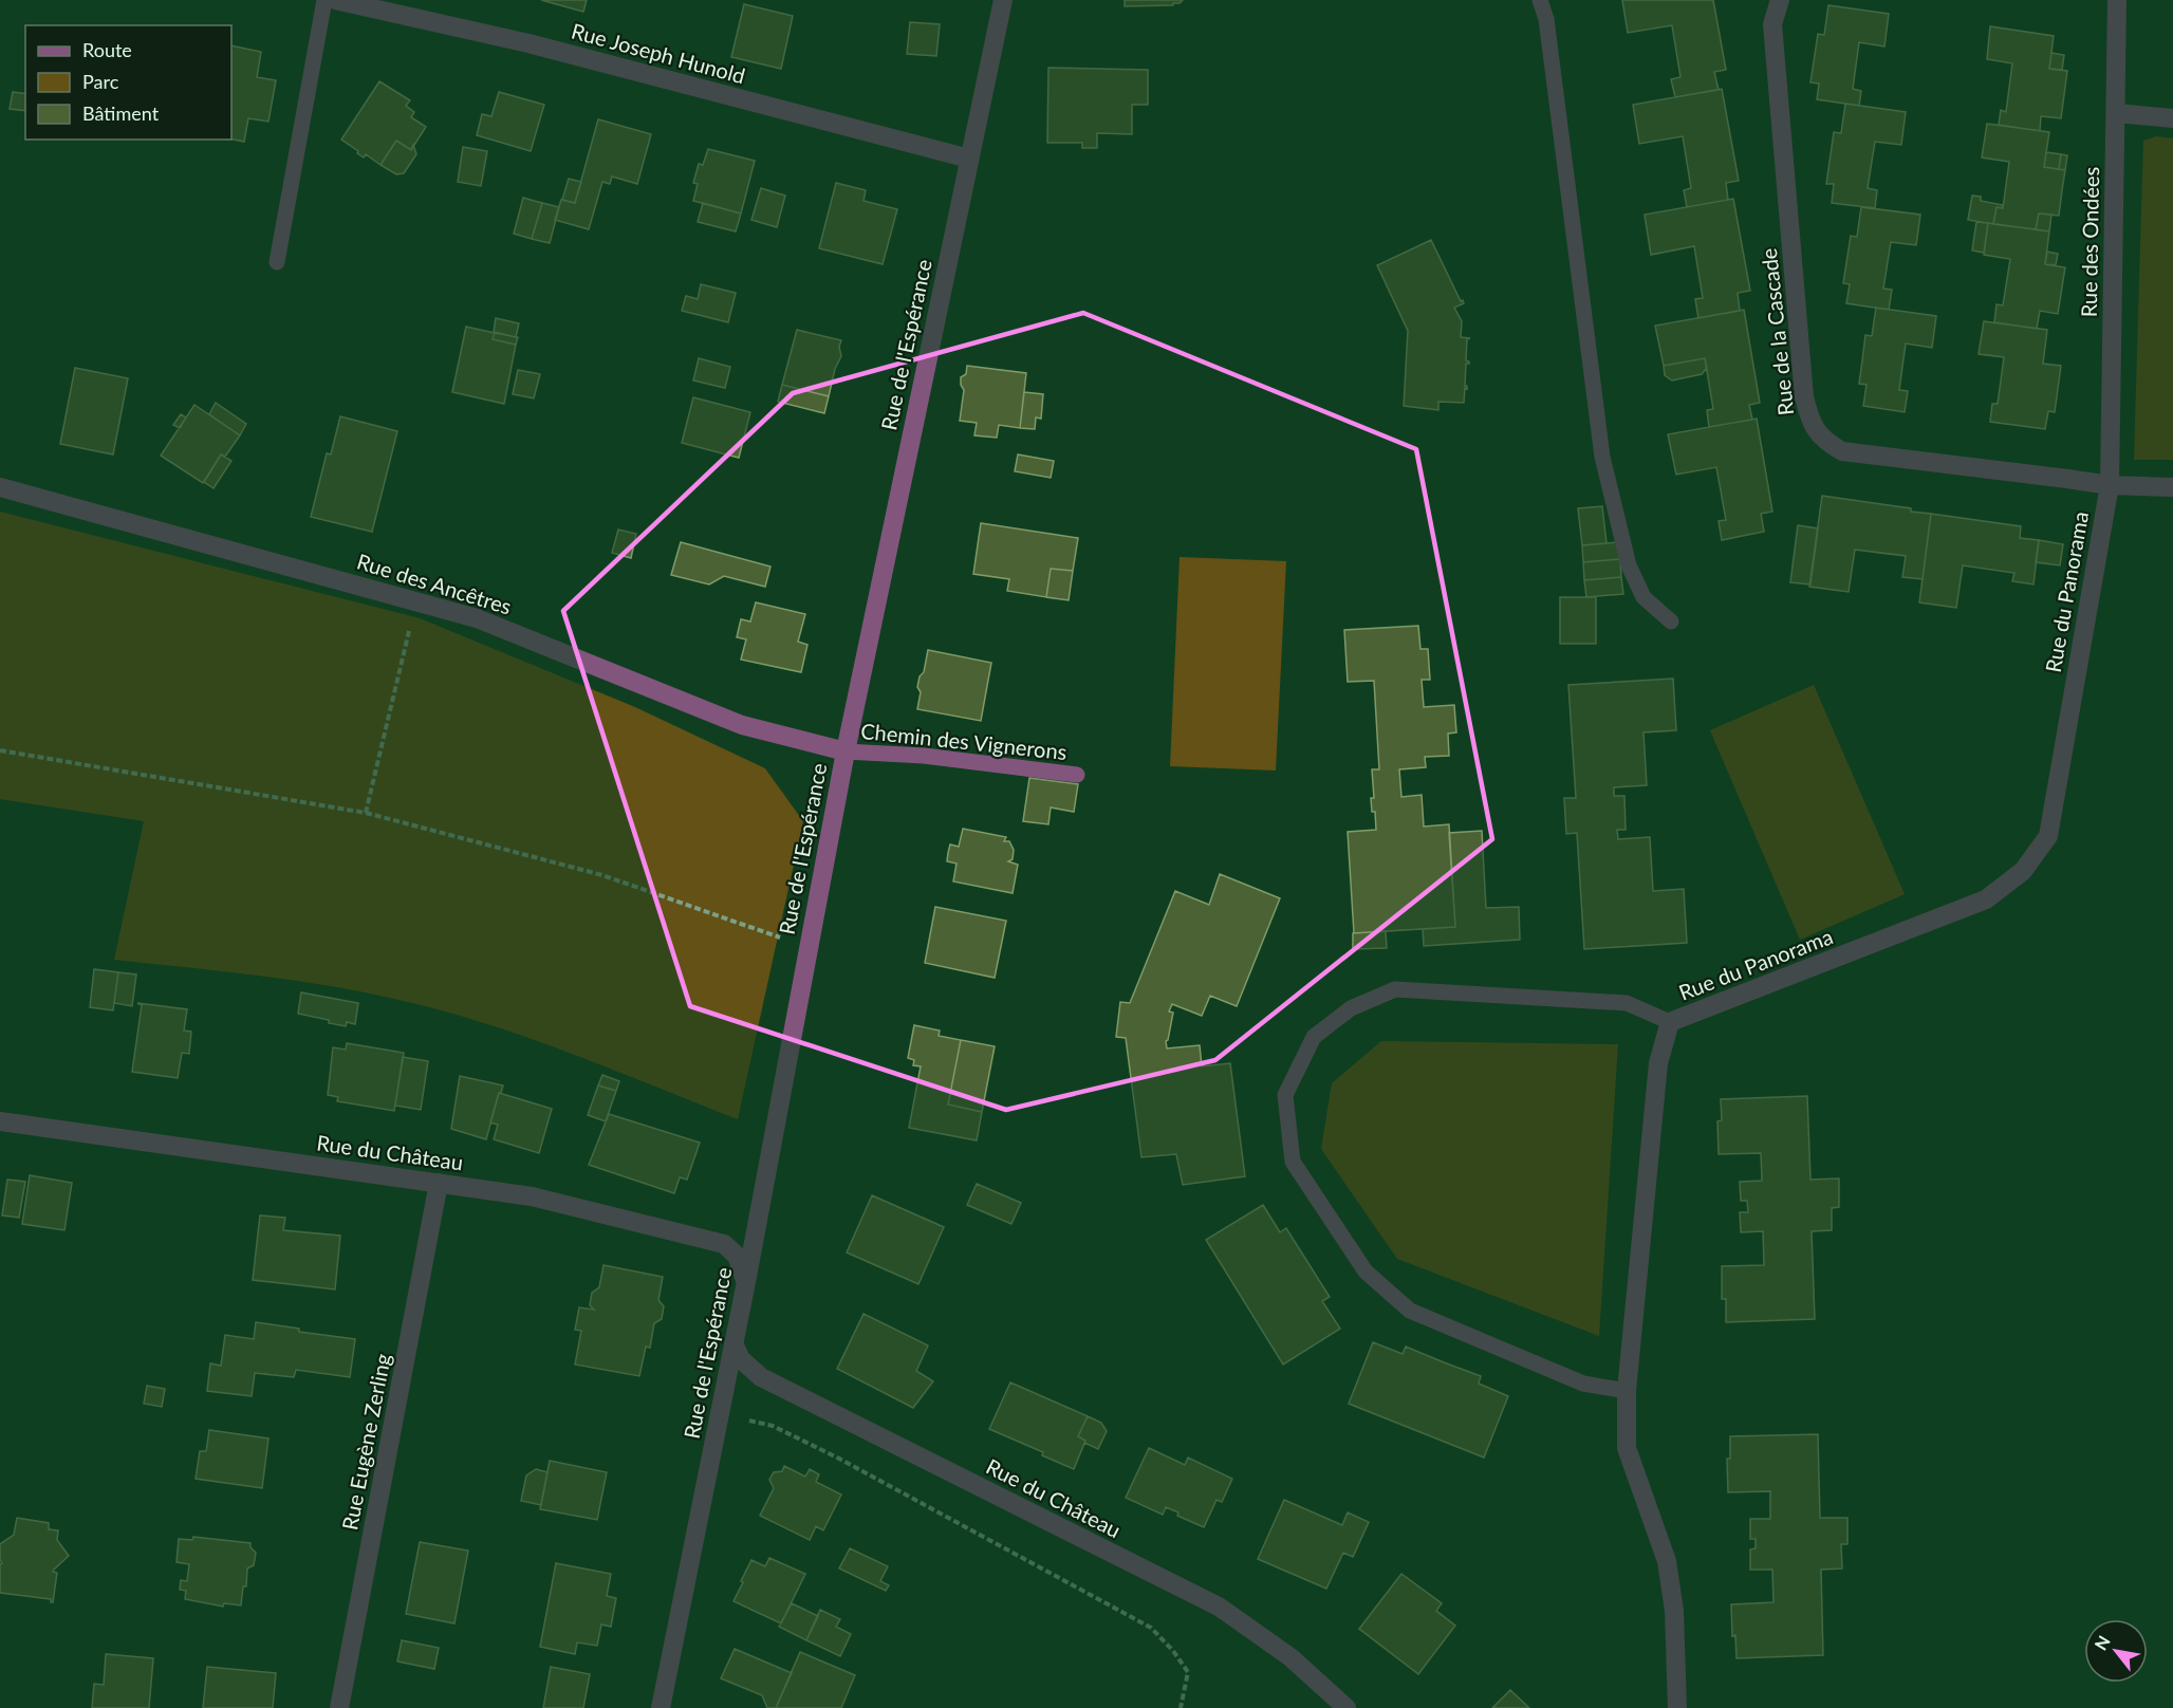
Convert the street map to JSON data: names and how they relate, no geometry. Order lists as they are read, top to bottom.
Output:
{
  "streets": {
    "street": [
      "Rue Joseph Hunold",
      "Rue des Ondées",
      "Rue de la Cascade",
      "Rue de l'Espérance",
      "Rue des Ancêtres",
      "Rue du Panorama",
      "Rue du Château",
      "Rue Eugène Zerling"
    ],
    "lane": ["Chemin des Vignerons"]
  },
  "crossings": [
    ["Rue Joseph Hunold", "Rue de l'Espérance"],
    ["Rue des Ondées", "Rue de la Cascade"],
    ["Rue des Ondées", "Rue du Panorama"],
    ["Rue de la Cascade", "Rue du Panorama"],
    ["Rue de l'Espérance", "Rue des Ancêtres"],
    ["Rue de l'Espérance", "Chemin des Vignerons"],
    ["Rue de l'Espérance", "Rue du Château"],
    ["Rue des Ancêtres", "Chemin des Vignerons"],
    ["Rue du Château", "Rue Eugène Zerling"]
  ],
  "legend": ["Route", "Parc", "Bâtiment"],
  "north": "top left"
}
